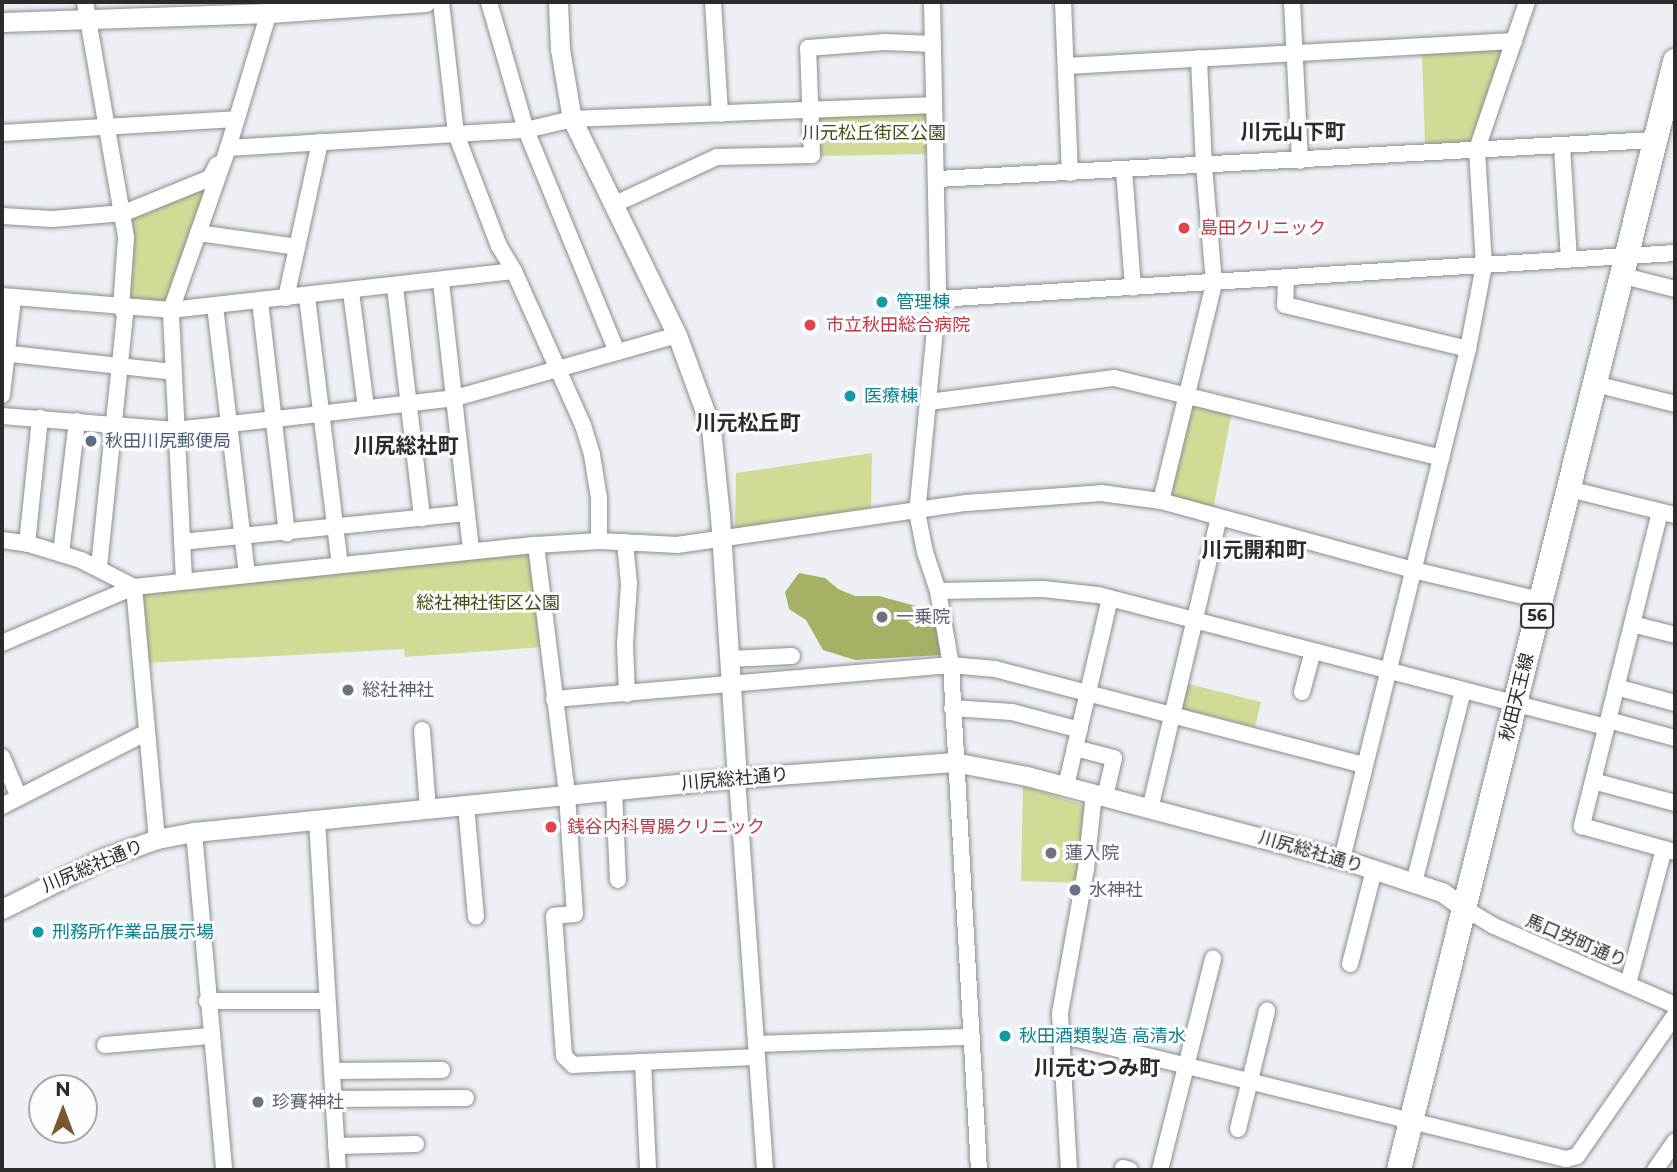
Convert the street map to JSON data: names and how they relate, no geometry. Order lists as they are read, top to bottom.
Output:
{
  "streets": {
    "main road": ["56", "秋田天王線"],
    "street": ["川尻総社通り", "馬口労町通り"]
  },
  "crossings": [
    ["秋田天王線", "川尻総社通り"],
    ["秋田天王線", "馬口労町通り"],
    ["川尻総社通り", "馬口労町通り"]
  ],
  "districts": [
    "川元山下町",
    "川元松丘町",
    "川尻総社町",
    "川元開和町",
    "川元むつみ町"
  ],
  "parks": ["川元松丘街区公園", "総社神社街区公園"],
  "places": [
    "島田クリニック",
    "管理棟",
    "市立秋田総合病院",
    "医療棟",
    "秋田川尻郵便局",
    "一乗院",
    "総社神社",
    "銭谷内科胃腸クリニック",
    "蓮入院",
    "水神社",
    "刑務所作業品展示場",
    "秋田酒類製造 高清水",
    "珍賽神社"
  ],
  "north": "top"
}
